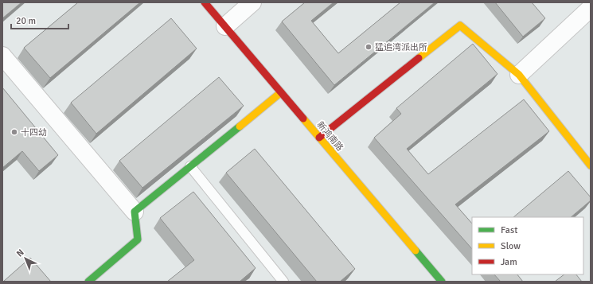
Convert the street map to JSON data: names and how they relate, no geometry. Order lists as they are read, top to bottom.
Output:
{
  "streets": {
    "street": ["新鸿南路"]
  },
  "places": ["猛追湾派出所", "十四幼"],
  "legend": ["Fast", "Slow", "Jam"],
  "scale_bar": "20 m",
  "north": "top left"
}
